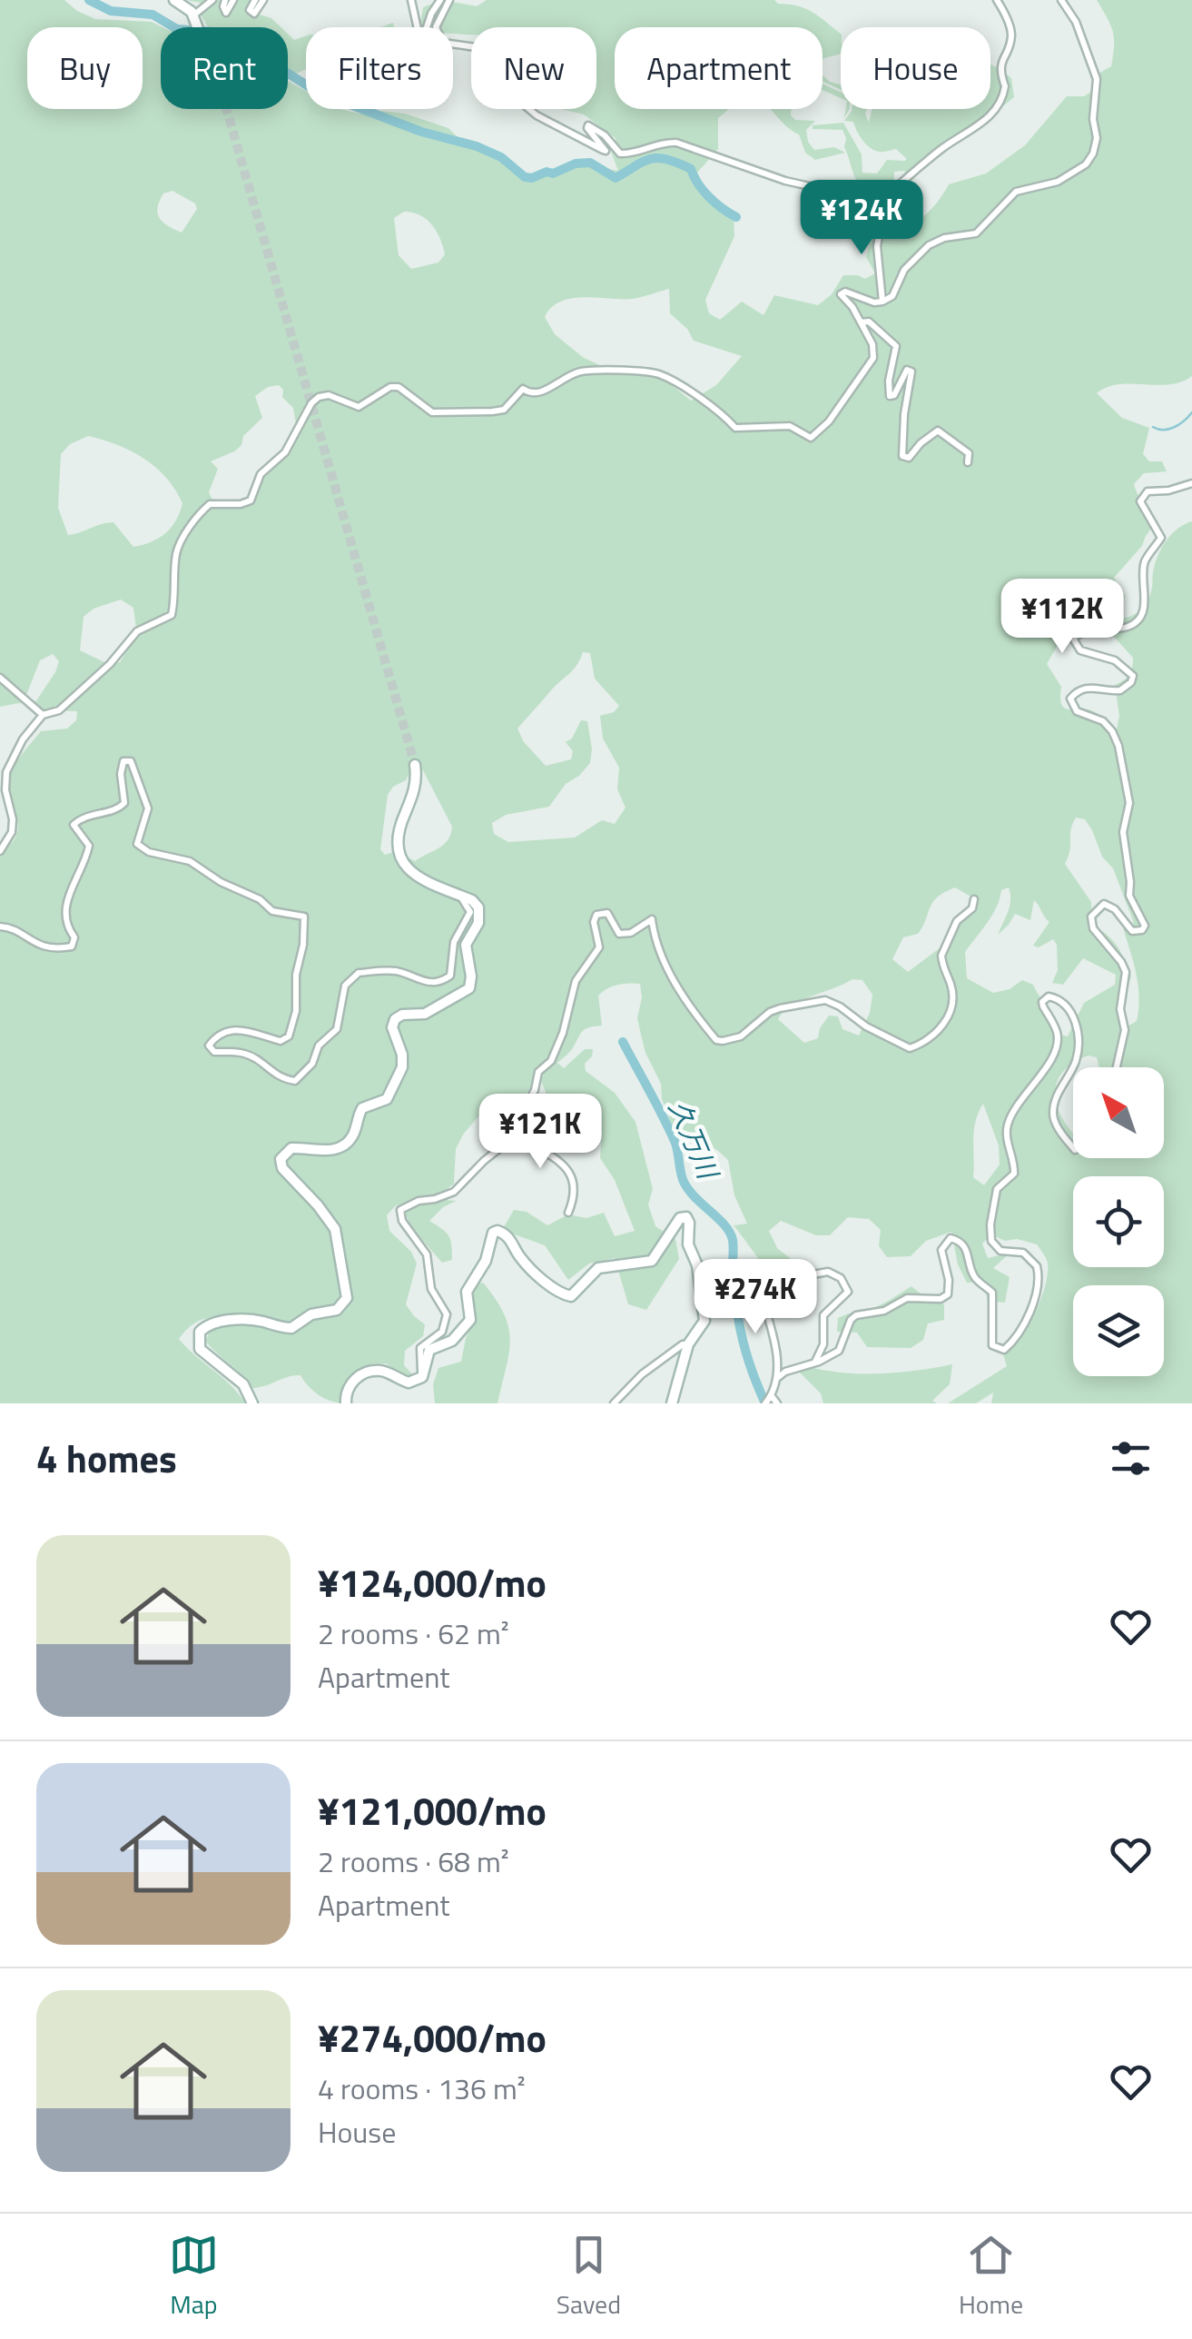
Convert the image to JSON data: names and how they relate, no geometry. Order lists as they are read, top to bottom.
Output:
{
  "water": ["久万川"],
  "north": "top left",
  "page": {
    "chip": [
      "Buy",
      "Rent",
      "Filters",
      "New",
      "Apartment",
      "House"
    ],
    "price": [
      "¥124K",
      "¥112K",
      "¥121K",
      "¥274K"
    ],
    "heading": "4 homes",
    "list": [
      {
        "name": "¥124,000/mo",
        "note": "2 rooms · 62 m² · Apartment"
      },
      {
        "name": "¥121,000/mo",
        "note": "2 rooms · 68 m² · Apartment"
      },
      {
        "name": "¥274,000/mo",
        "note": "4 rooms · 136 m² · House"
      }
    ],
    "tabs": ["Map", "Saved", "Home"]
  }
}
